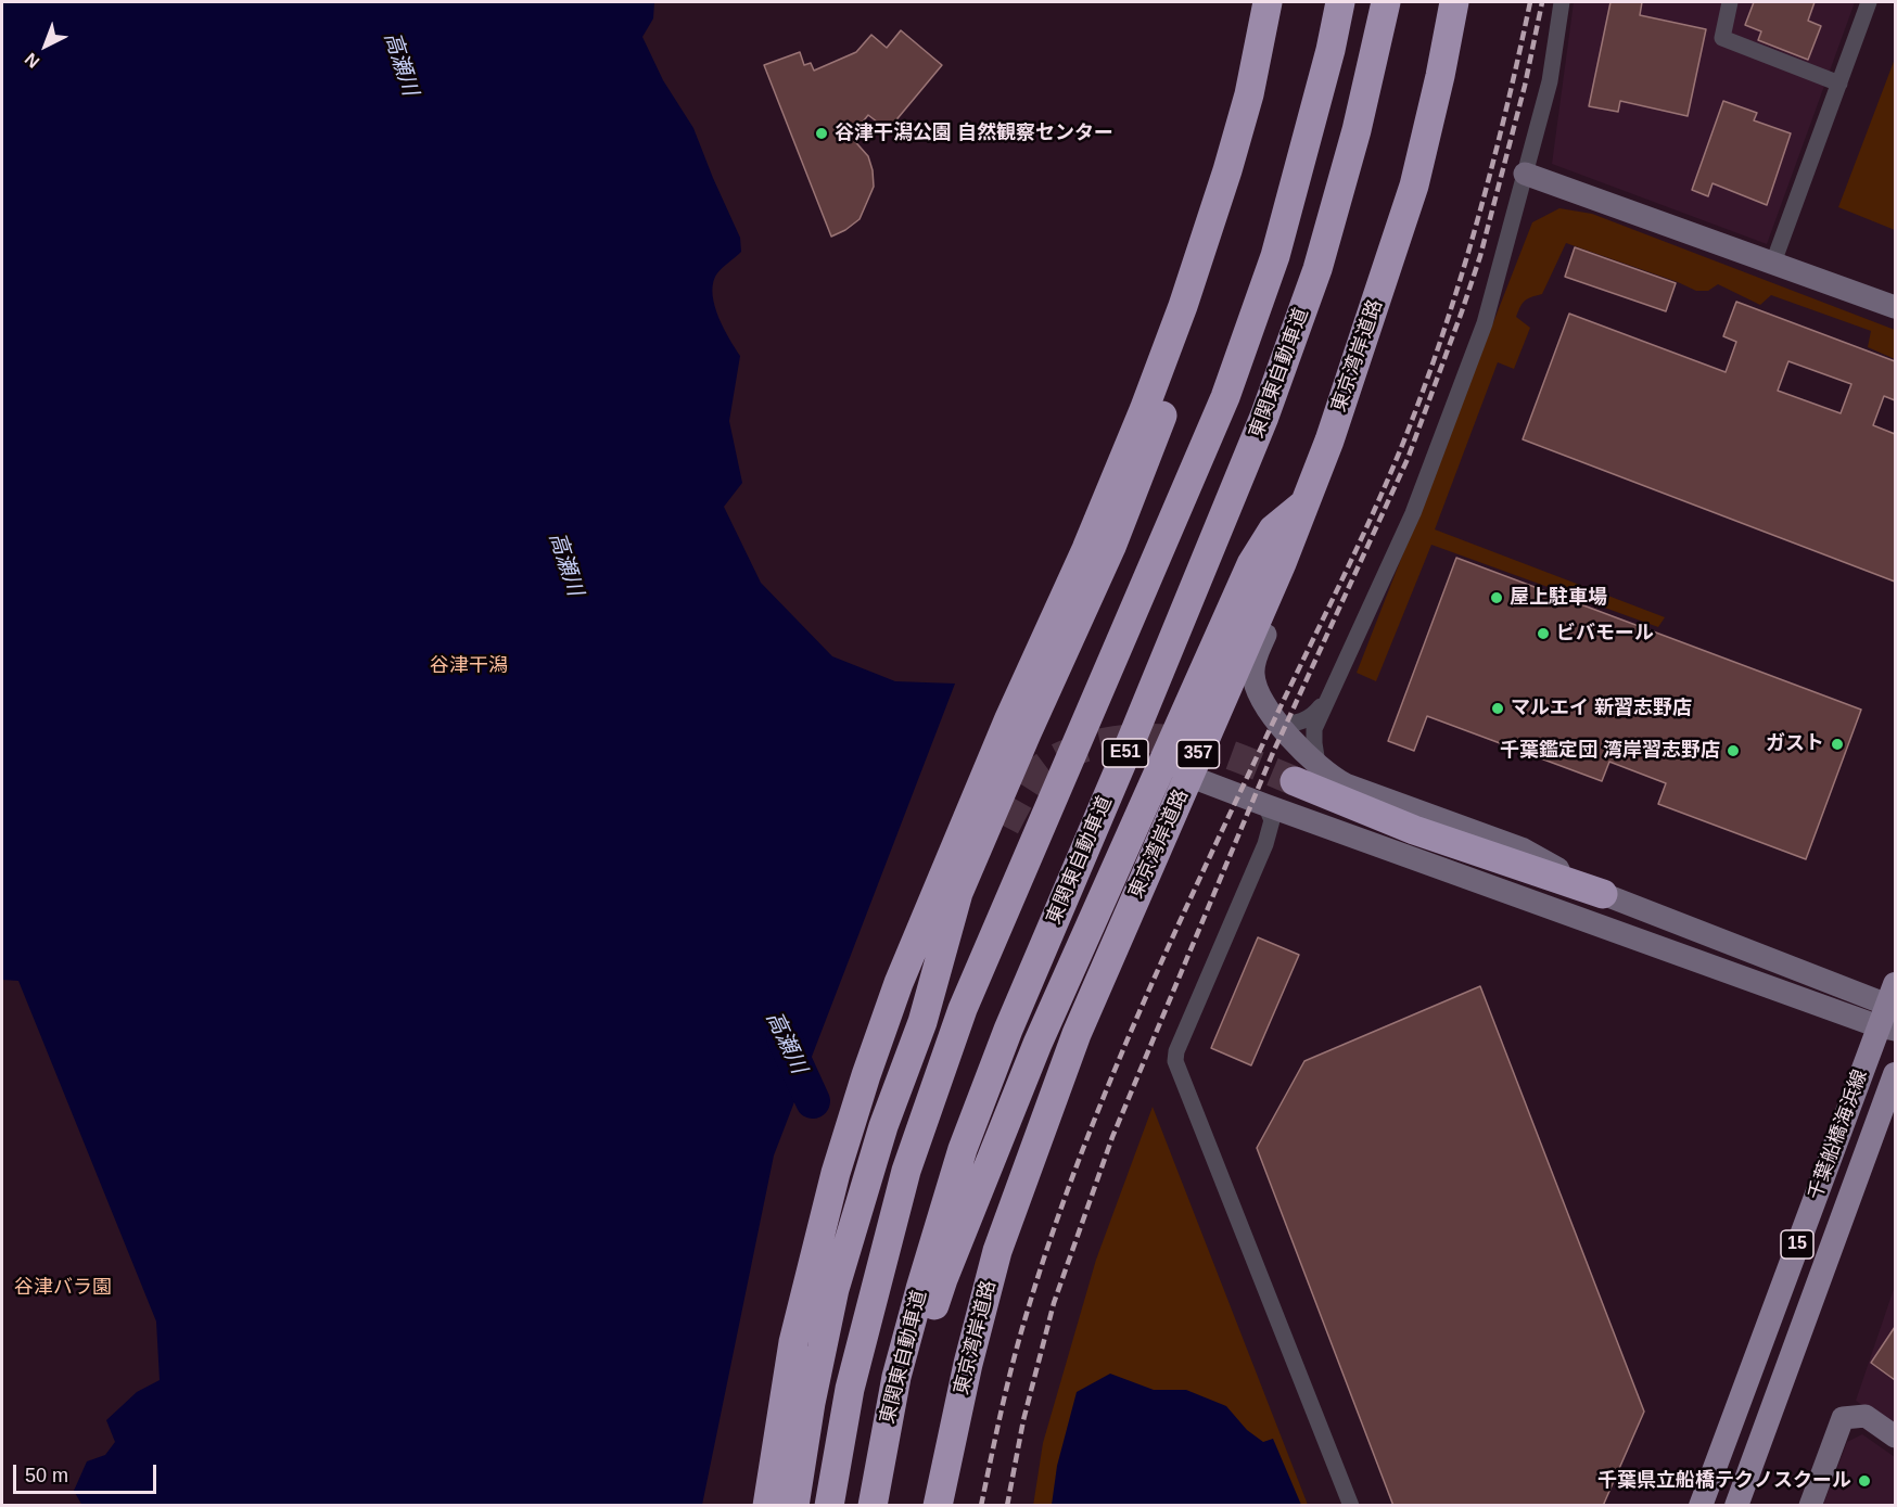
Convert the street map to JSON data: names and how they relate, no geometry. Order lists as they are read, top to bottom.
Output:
{
  "streets": {
    "highway": [
      "東京湾岸道路",
      "東関東自動車道",
      "E51",
      "357"
    ],
    "main road": ["千葉船橋海浜線", "15"]
  },
  "water": ["高瀬川"],
  "parks": ["谷津干潟", "谷津バラ園"],
  "places": [
    "谷津干潟公園 自然観察センター",
    "屋上駐車場",
    "ビバモール",
    "マルエイ 新習志野店",
    "ガスト",
    "千葉鑑定団 湾岸習志野店",
    "千葉県立船橋テクノスクール"
  ],
  "scale_bar": "50 m",
  "north": "bottom left"
}
